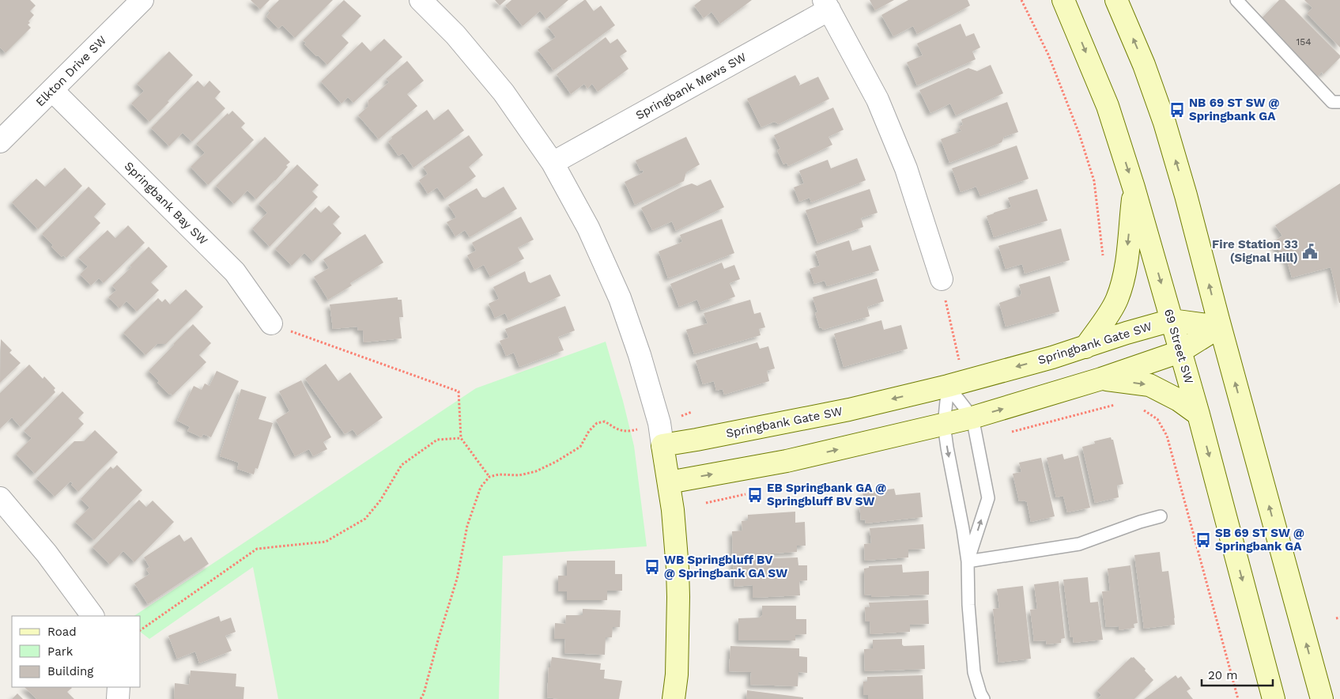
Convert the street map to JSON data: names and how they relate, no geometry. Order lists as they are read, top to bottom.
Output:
{
  "streets": {
    "main road": ["Springbank Gate SW", "69 Street SW"],
    "street": ["Elkton Drive SW", "Springbank Mews SW", "Springbank Bay SW"]
  },
  "crossings": [
    ["Elkton Drive SW", "Springbank Bay SW"],
    ["Springbank Gate SW", "69 Street SW"]
  ],
  "places": {
    "bus stop": [
      "NB 69 ST SW @ Springbank GA",
      "EB Springbank GA @ Springbluff BV SW",
      "SB 69 ST SW @ Springbank GA",
      "WB Springbluff BV @ Springbank GA SW"
    ],
    "public building": ["Fire Station 33 (Signal Hill)"]
  },
  "house_numbers": ["154"],
  "legend": ["Road", "Park", "Building"],
  "scale_bar": "20 m"
}
